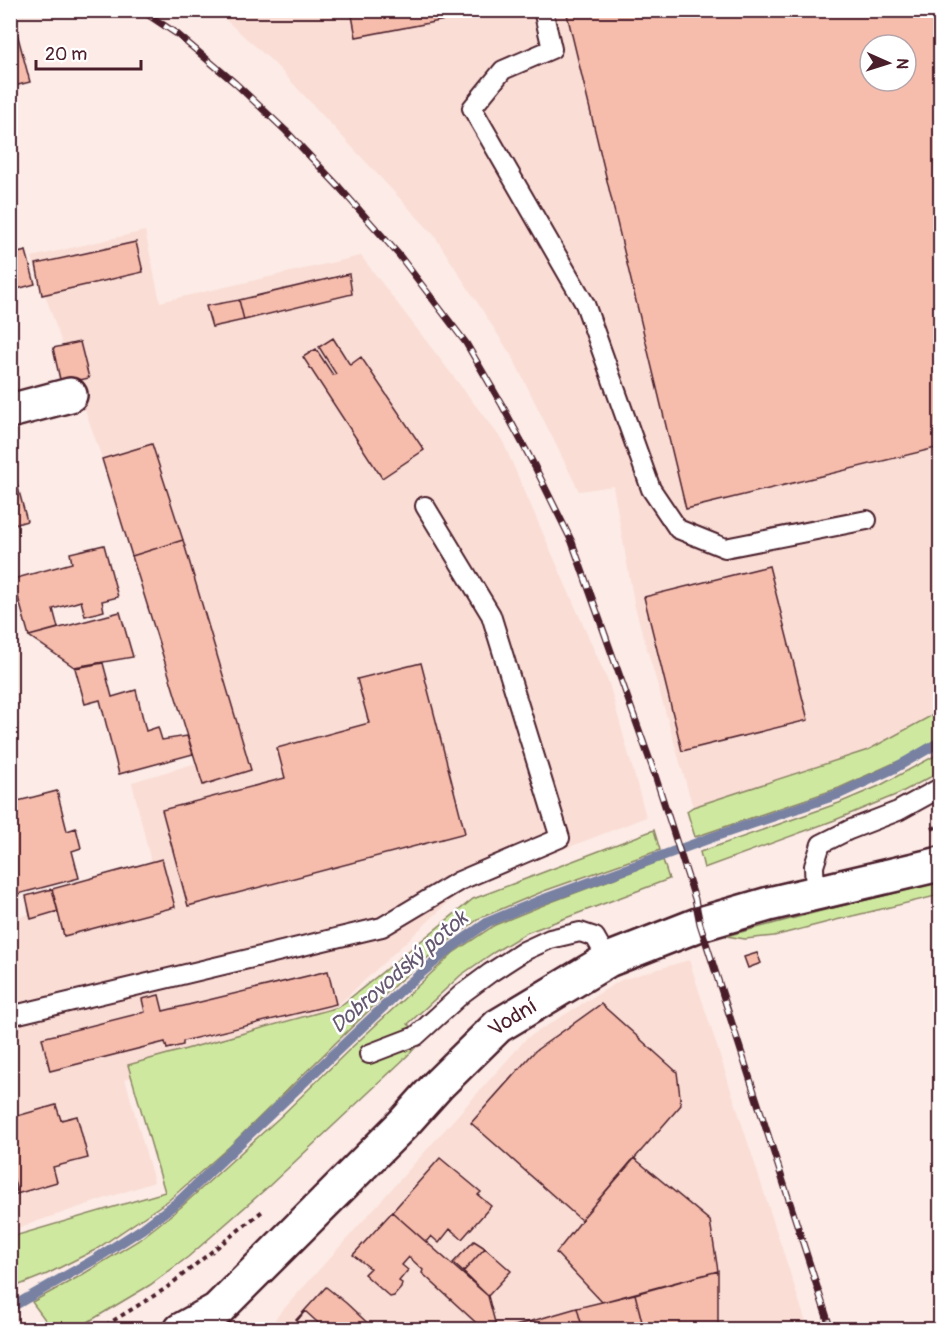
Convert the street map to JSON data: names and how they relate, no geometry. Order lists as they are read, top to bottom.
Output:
{
  "streets": {
    "main road": ["Vodní"]
  },
  "water": ["Dobrovodský potok"],
  "scale_bar": "20 m",
  "north": "right"
}
